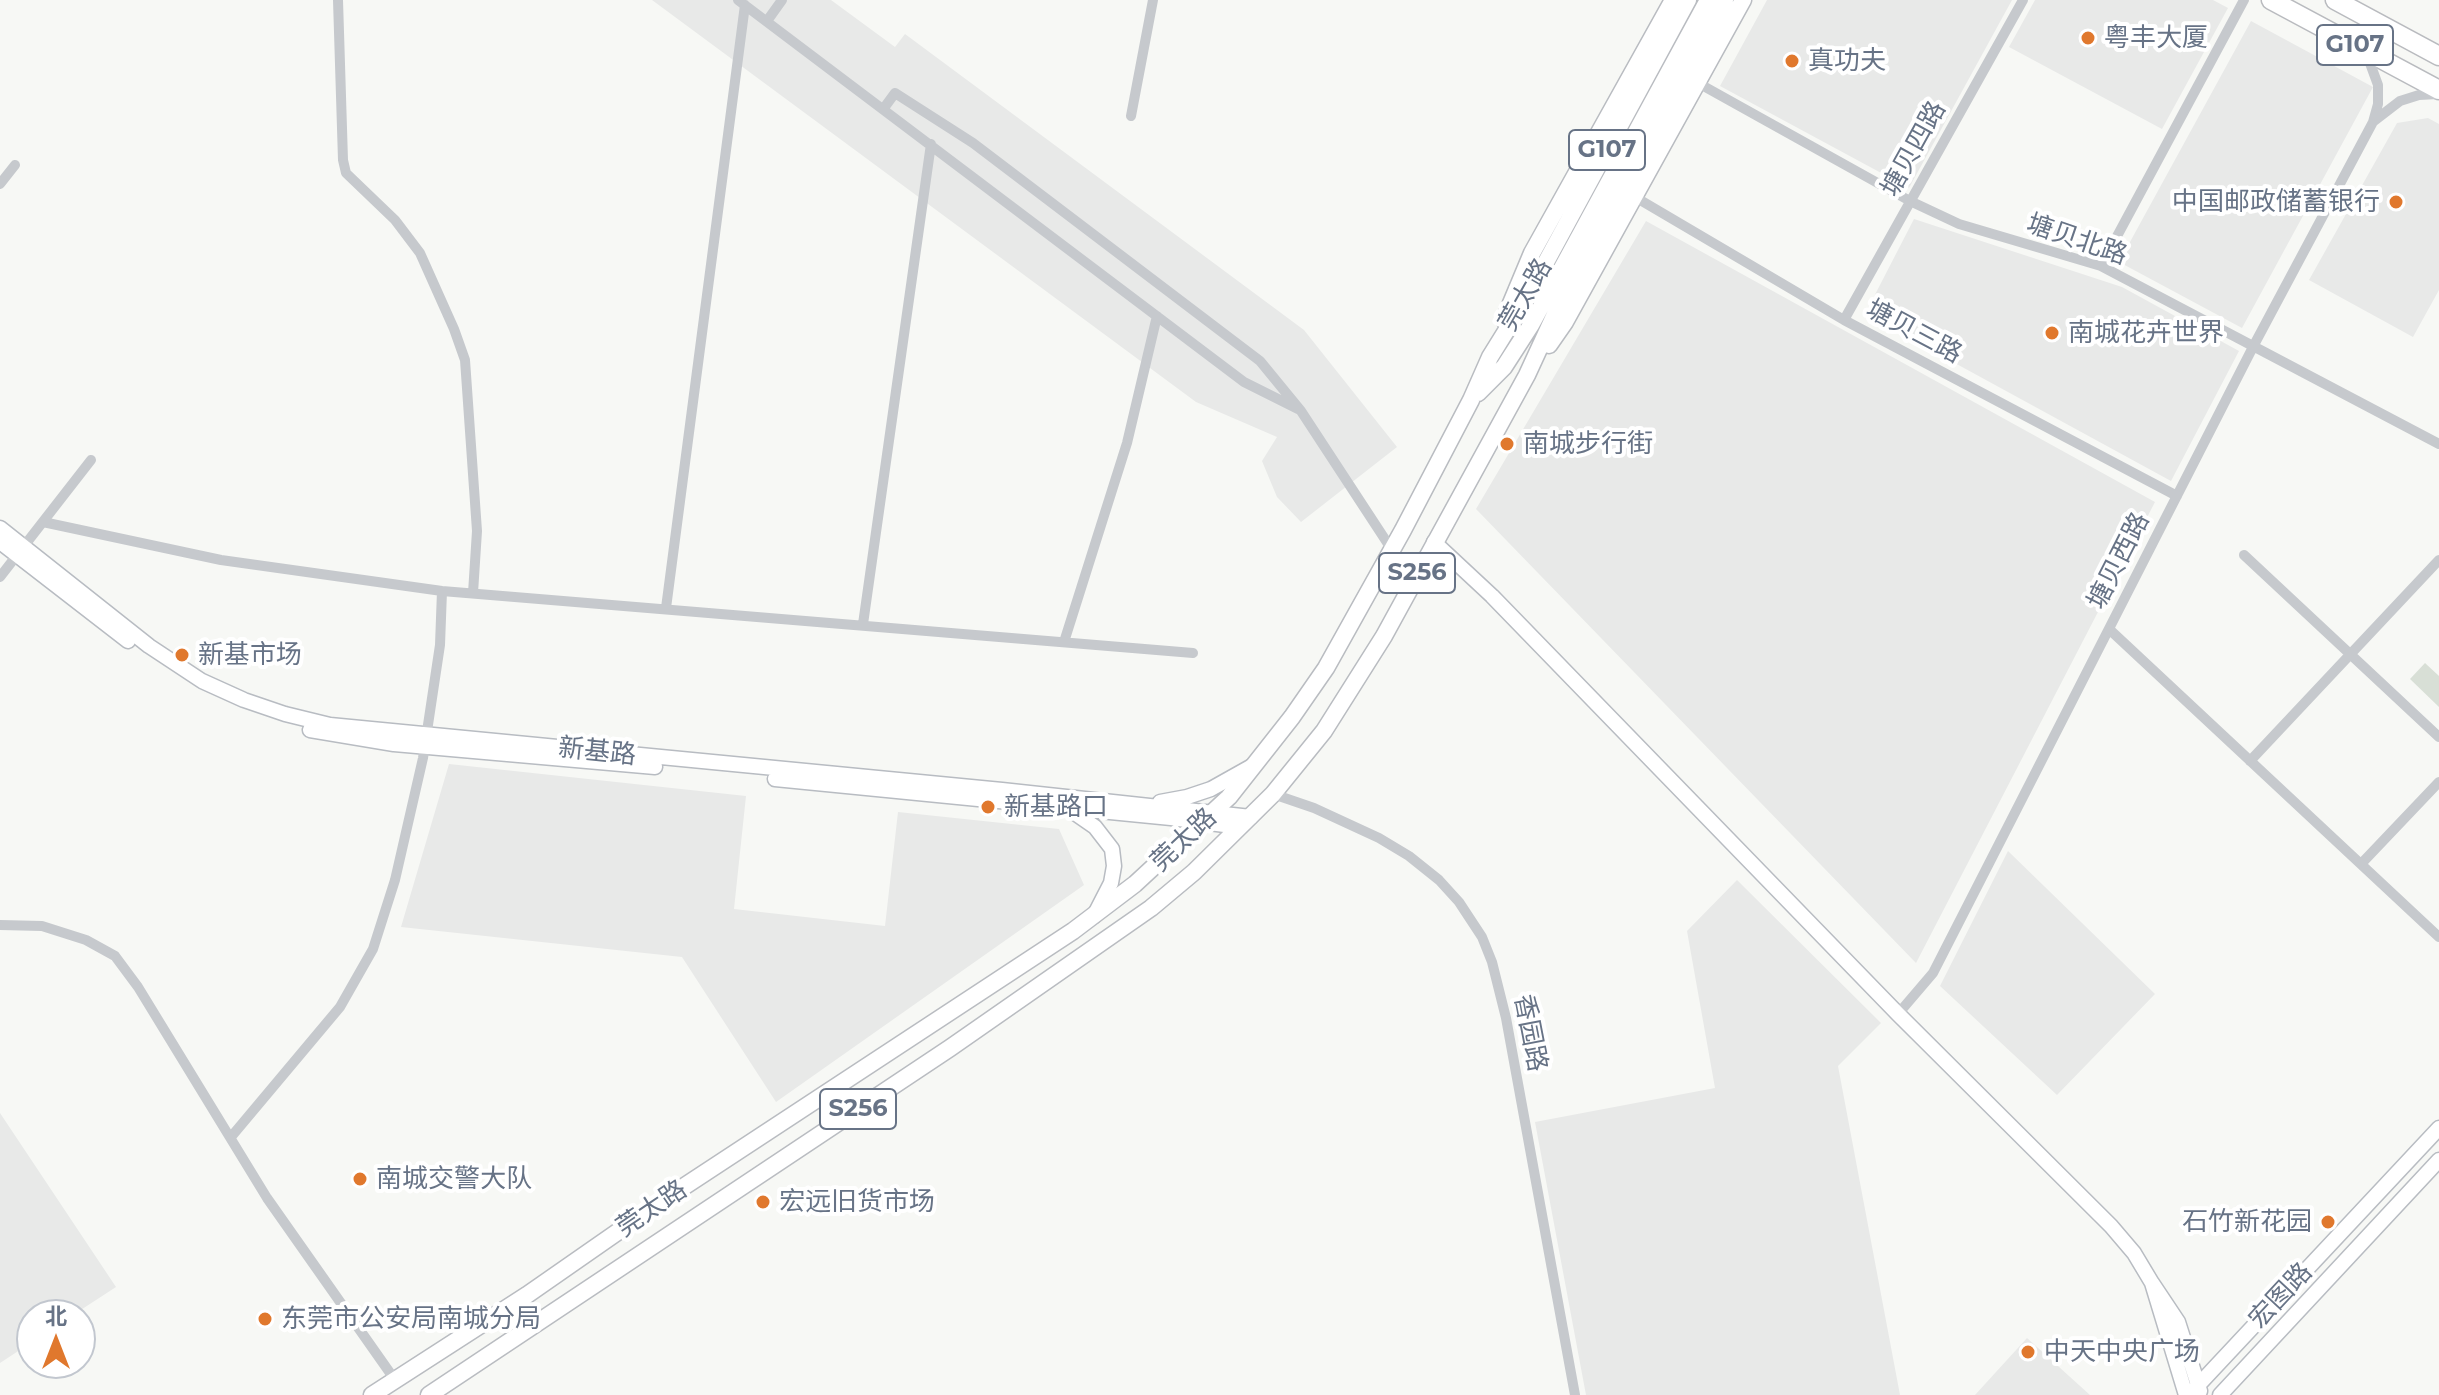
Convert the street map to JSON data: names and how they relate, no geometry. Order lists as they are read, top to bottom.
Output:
{
  "streets": {
    "highway": ["G107"],
    "main road": ["莞太路", "S256"],
    "street": [
      "塘贝四路",
      "塘贝北路",
      "塘贝三路",
      "塘贝西路",
      "新基路",
      "香园路",
      "宏图路"
    ]
  },
  "crossings": [
    ["塘贝四路", "塘贝北路"],
    ["塘贝四路", "塘贝三路"],
    ["塘贝北路", "塘贝西路"],
    ["莞太路", "新基路"],
    ["莞太路", "香园路"],
    ["塘贝三路", "塘贝西路"]
  ],
  "places": [
    "粤丰大厦",
    "真功夫",
    "中国邮政储蓄银行",
    "南城花卉世界",
    "南城步行街",
    "新基市场",
    "新基路口",
    "南城交警大队",
    "宏远旧货市场",
    "石竹新花园",
    "东莞市公安局南城分局",
    "中天中央广场"
  ],
  "north": "top"
}
